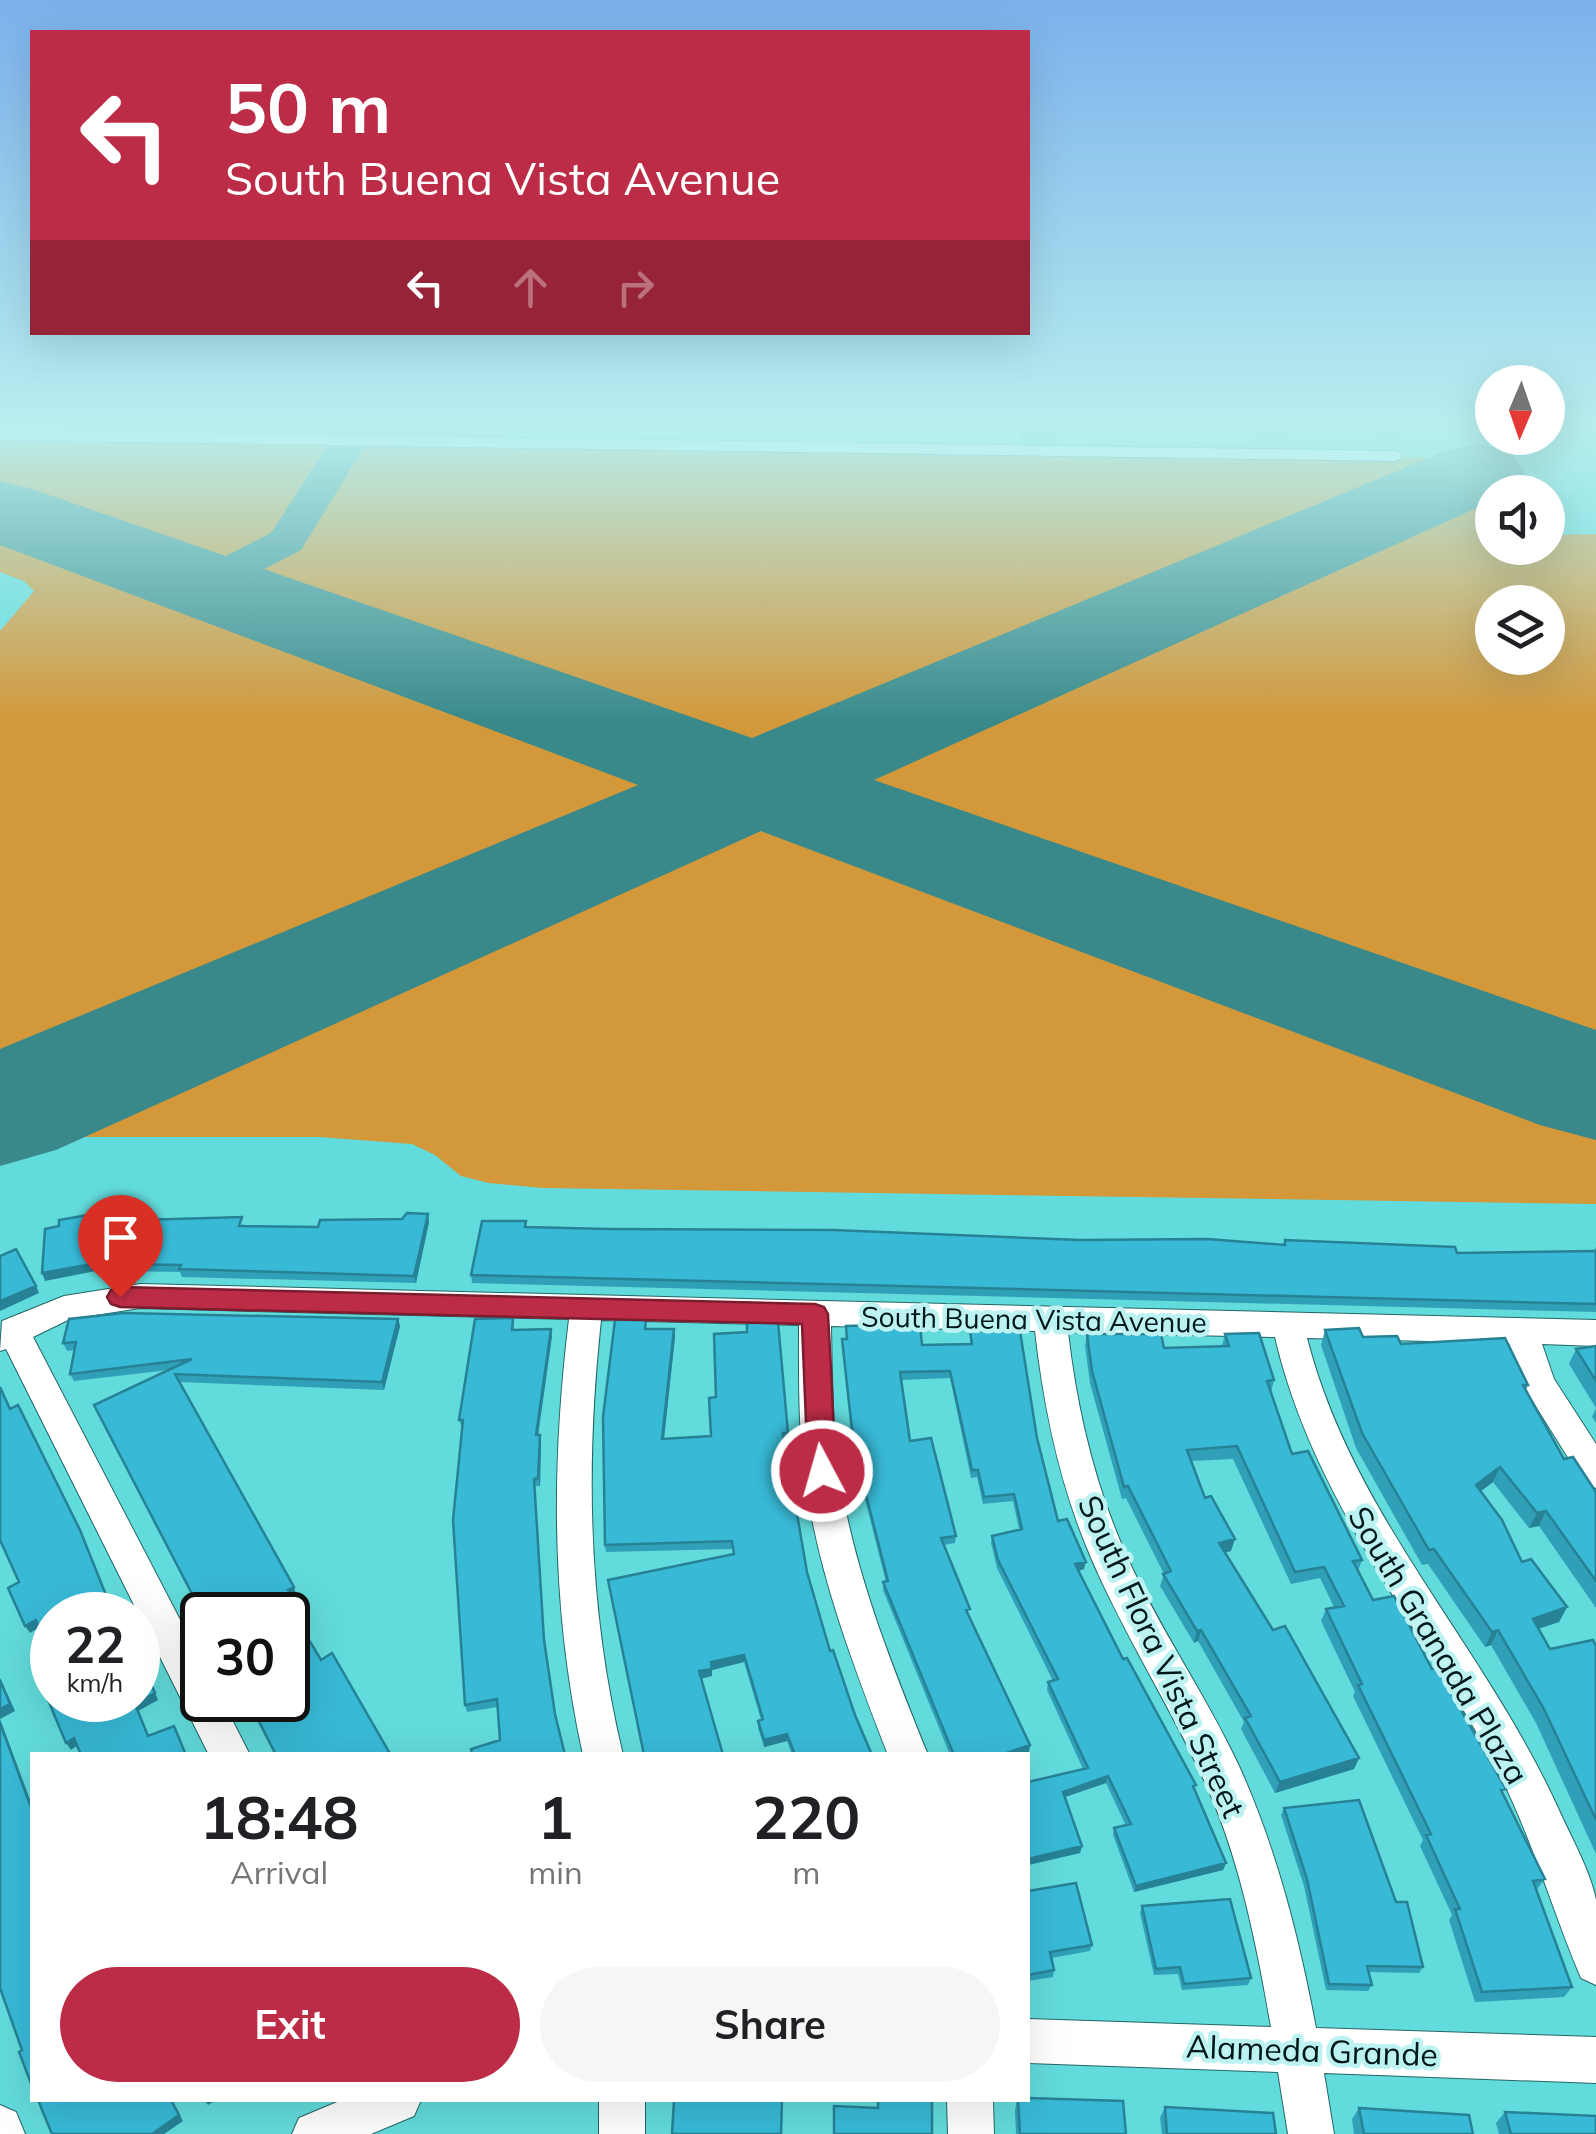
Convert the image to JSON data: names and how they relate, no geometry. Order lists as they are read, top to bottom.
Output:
{
  "streets": {
    "street": [
      "South Buena Vista Avenue",
      "South Granada Plaza",
      "South Flora Vista Street",
      "Alameda Grande"
    ]
  },
  "crossings": [
    ["South Buena Vista Avenue", "South Granada Plaza"],
    ["South Buena Vista Avenue", "South Flora Vista Street"],
    ["South Flora Vista Street", "Alameda Grande"]
  ],
  "north": "bottom",
  "page": {
    "turn": ["50 m", "South Buena Vista Avenue"],
    "speed": "22 km/h",
    "limit": "30",
    "eta": [
      "18:48",
      "Arrival",
      "1",
      "min",
      "220",
      "m"
    ],
    "buttons": ["Exit", "Share"]
  }
}
